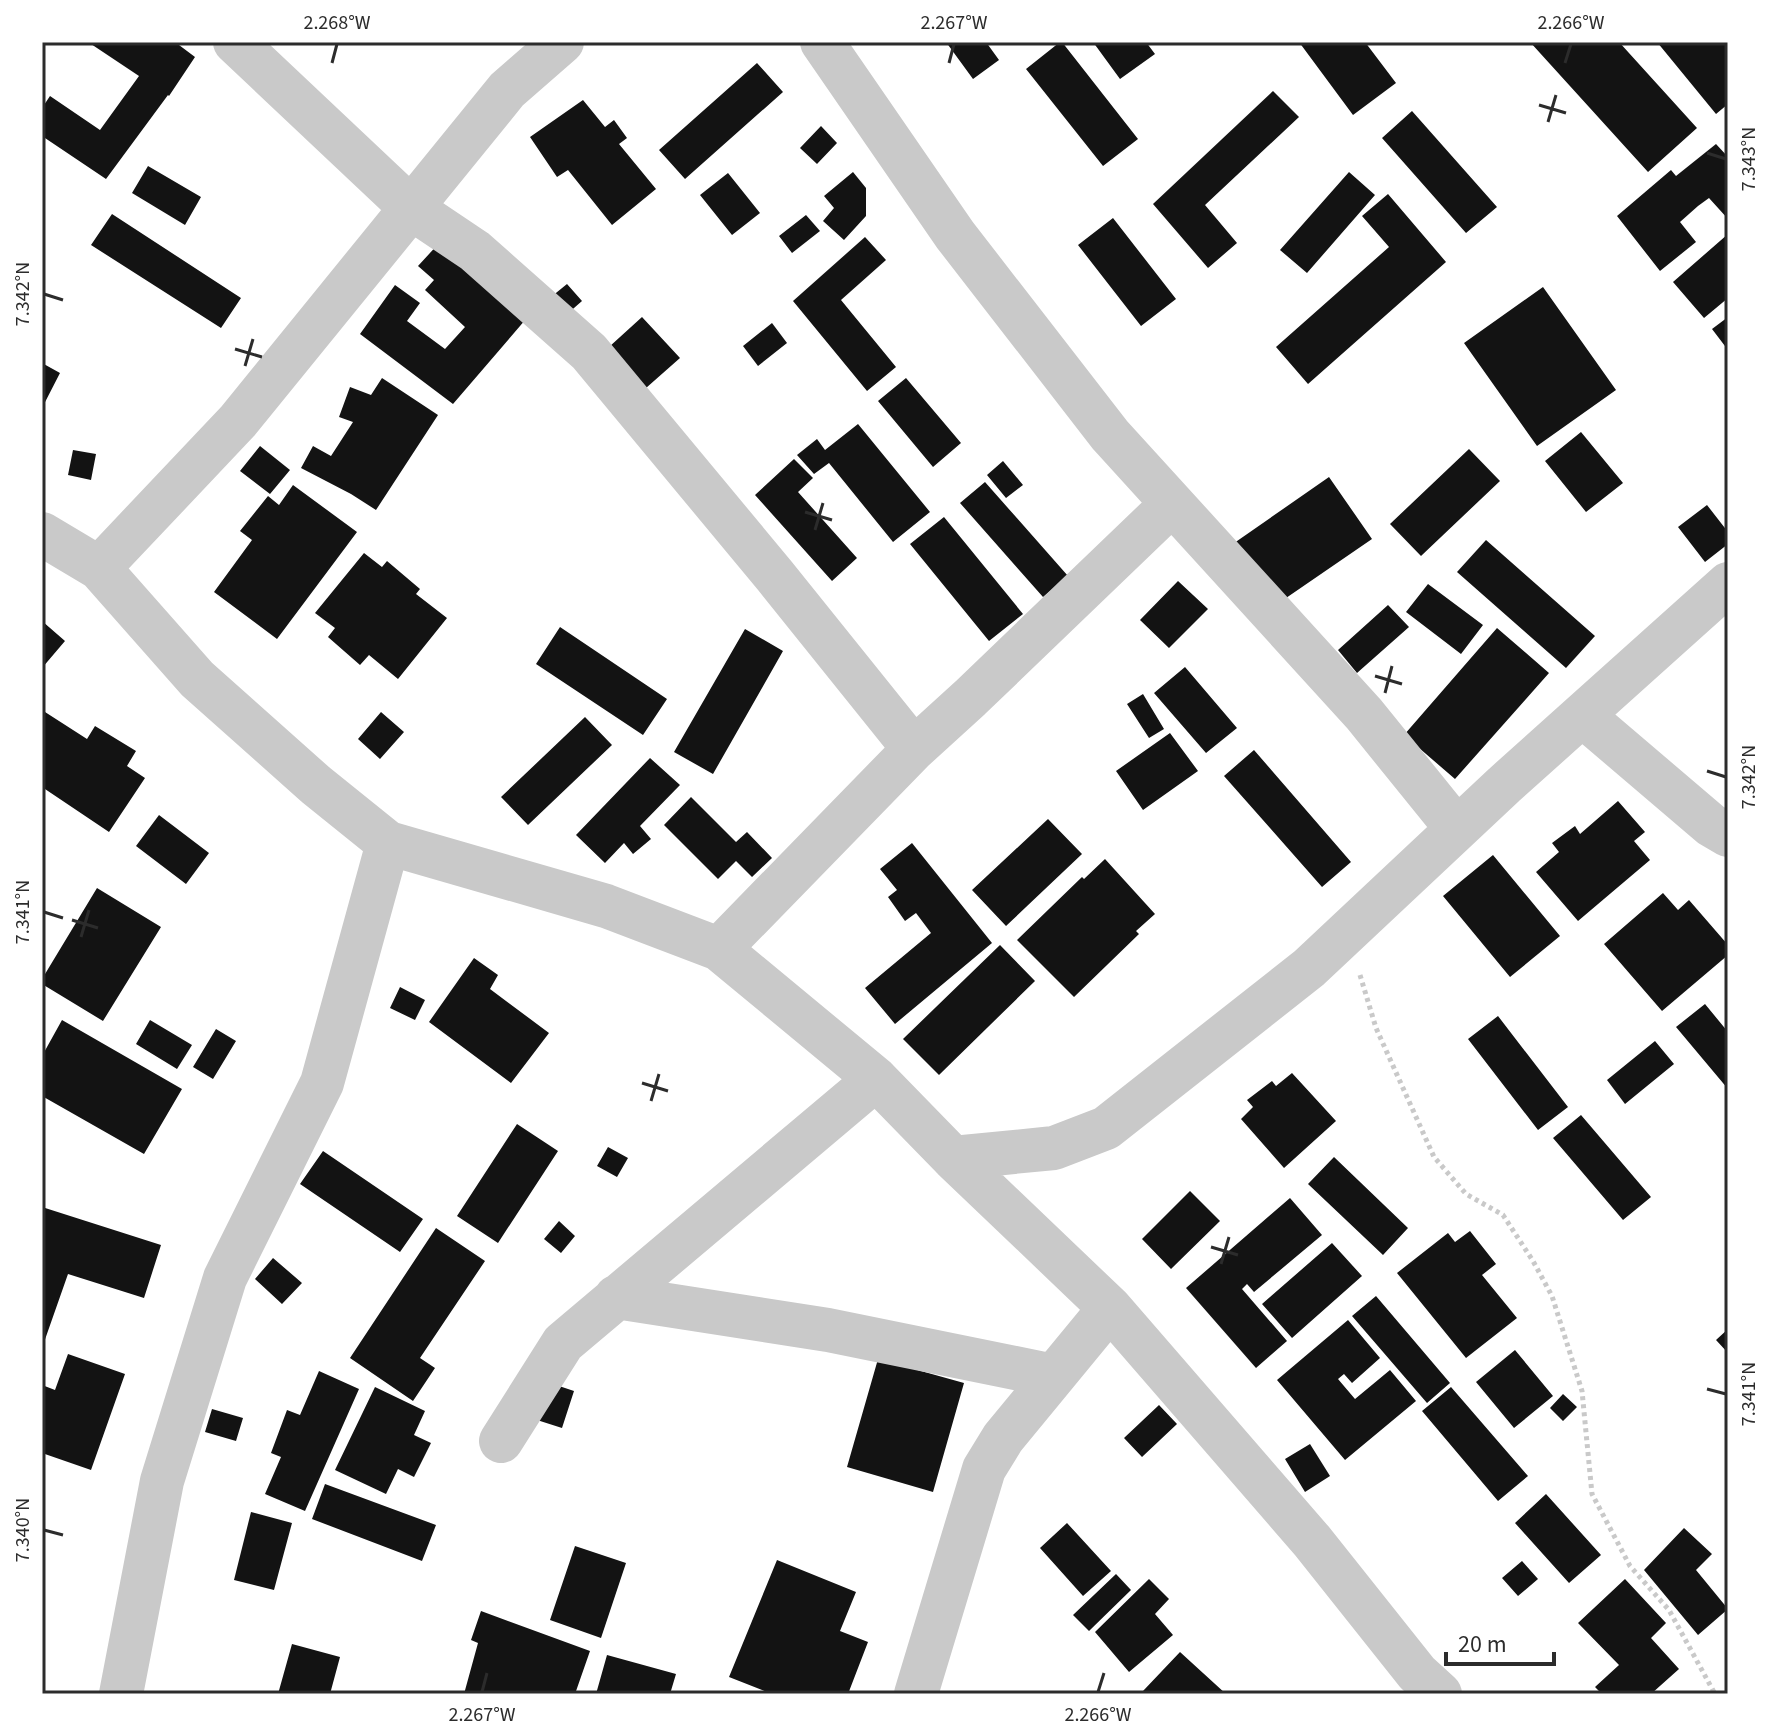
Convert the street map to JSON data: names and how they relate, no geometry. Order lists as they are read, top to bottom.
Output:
{
  "scale_bar": "20 m",
  "coordinates": [
    "2.268°W",
    "2.267°W",
    "2.266°W",
    "7.343°N",
    "7.342°N",
    "7.341°N",
    "7.340°N"
  ]
}
